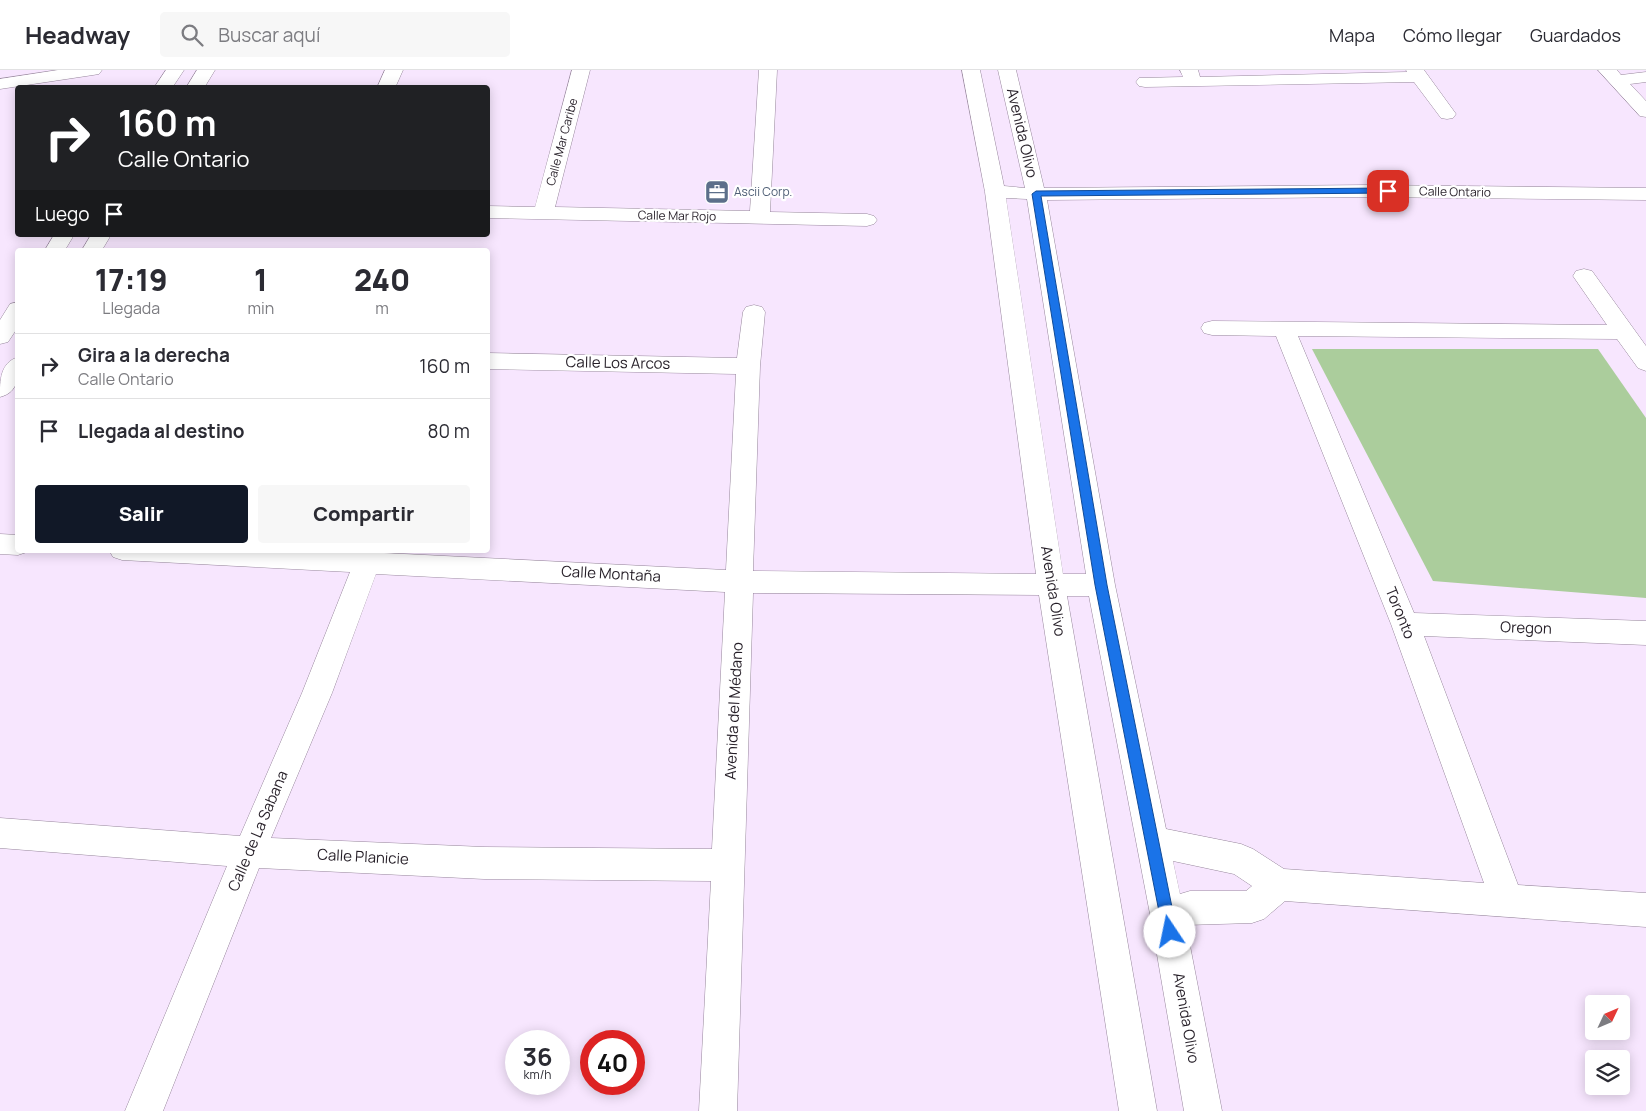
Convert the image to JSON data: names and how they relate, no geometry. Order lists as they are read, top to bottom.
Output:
{
  "streets": {
    "street": [
      "Avenida Olivo",
      "Calle Mar Caribe",
      "Calle Ontario",
      "Calle Mar Rojo",
      "Calle Los Arcos",
      "Calle Montaña",
      "Toronto",
      "Oregon",
      "Avenida del Médano",
      "Calle de La Sabana",
      "Calle Planicie"
    ]
  },
  "crossings": [
    ["Avenida Olivo", "Calle Ontario"],
    ["Avenida Olivo", "Calle Montaña"],
    ["Calle Mar Caribe", "Calle Mar Rojo"],
    ["Calle Los Arcos", "Avenida del Médano"],
    ["Calle Montaña", "Avenida del Médano"],
    ["Calle Montaña", "Calle de La Sabana"],
    ["Toronto", "Oregon"],
    ["Avenida del Médano", "Calle Planicie"],
    ["Calle de La Sabana", "Calle Planicie"]
  ],
  "places": {
    "office": ["Ascii Corp."]
  },
  "north": "top right",
  "page": {
    "header": "Headway",
    "search": "Buscar aquí",
    "nav": ["Mapa", "Cómo llegar", "Guardados"],
    "turn": ["160 m", "Calle Ontario"],
    "then": "Luego",
    "eta": [
      "17:19",
      "Llegada",
      "1",
      "min",
      "240",
      "m"
    ],
    "list": [
      {
        "name": "Gira a la derecha",
        "note": "Calle Ontario",
        "value": "160 m"
      },
      {
        "name": "Llegada al destino",
        "value": "80 m"
      }
    ],
    "buttons": ["Salir", "Compartir"],
    "speed": "36 km/h",
    "limit": "40"
  }
}
